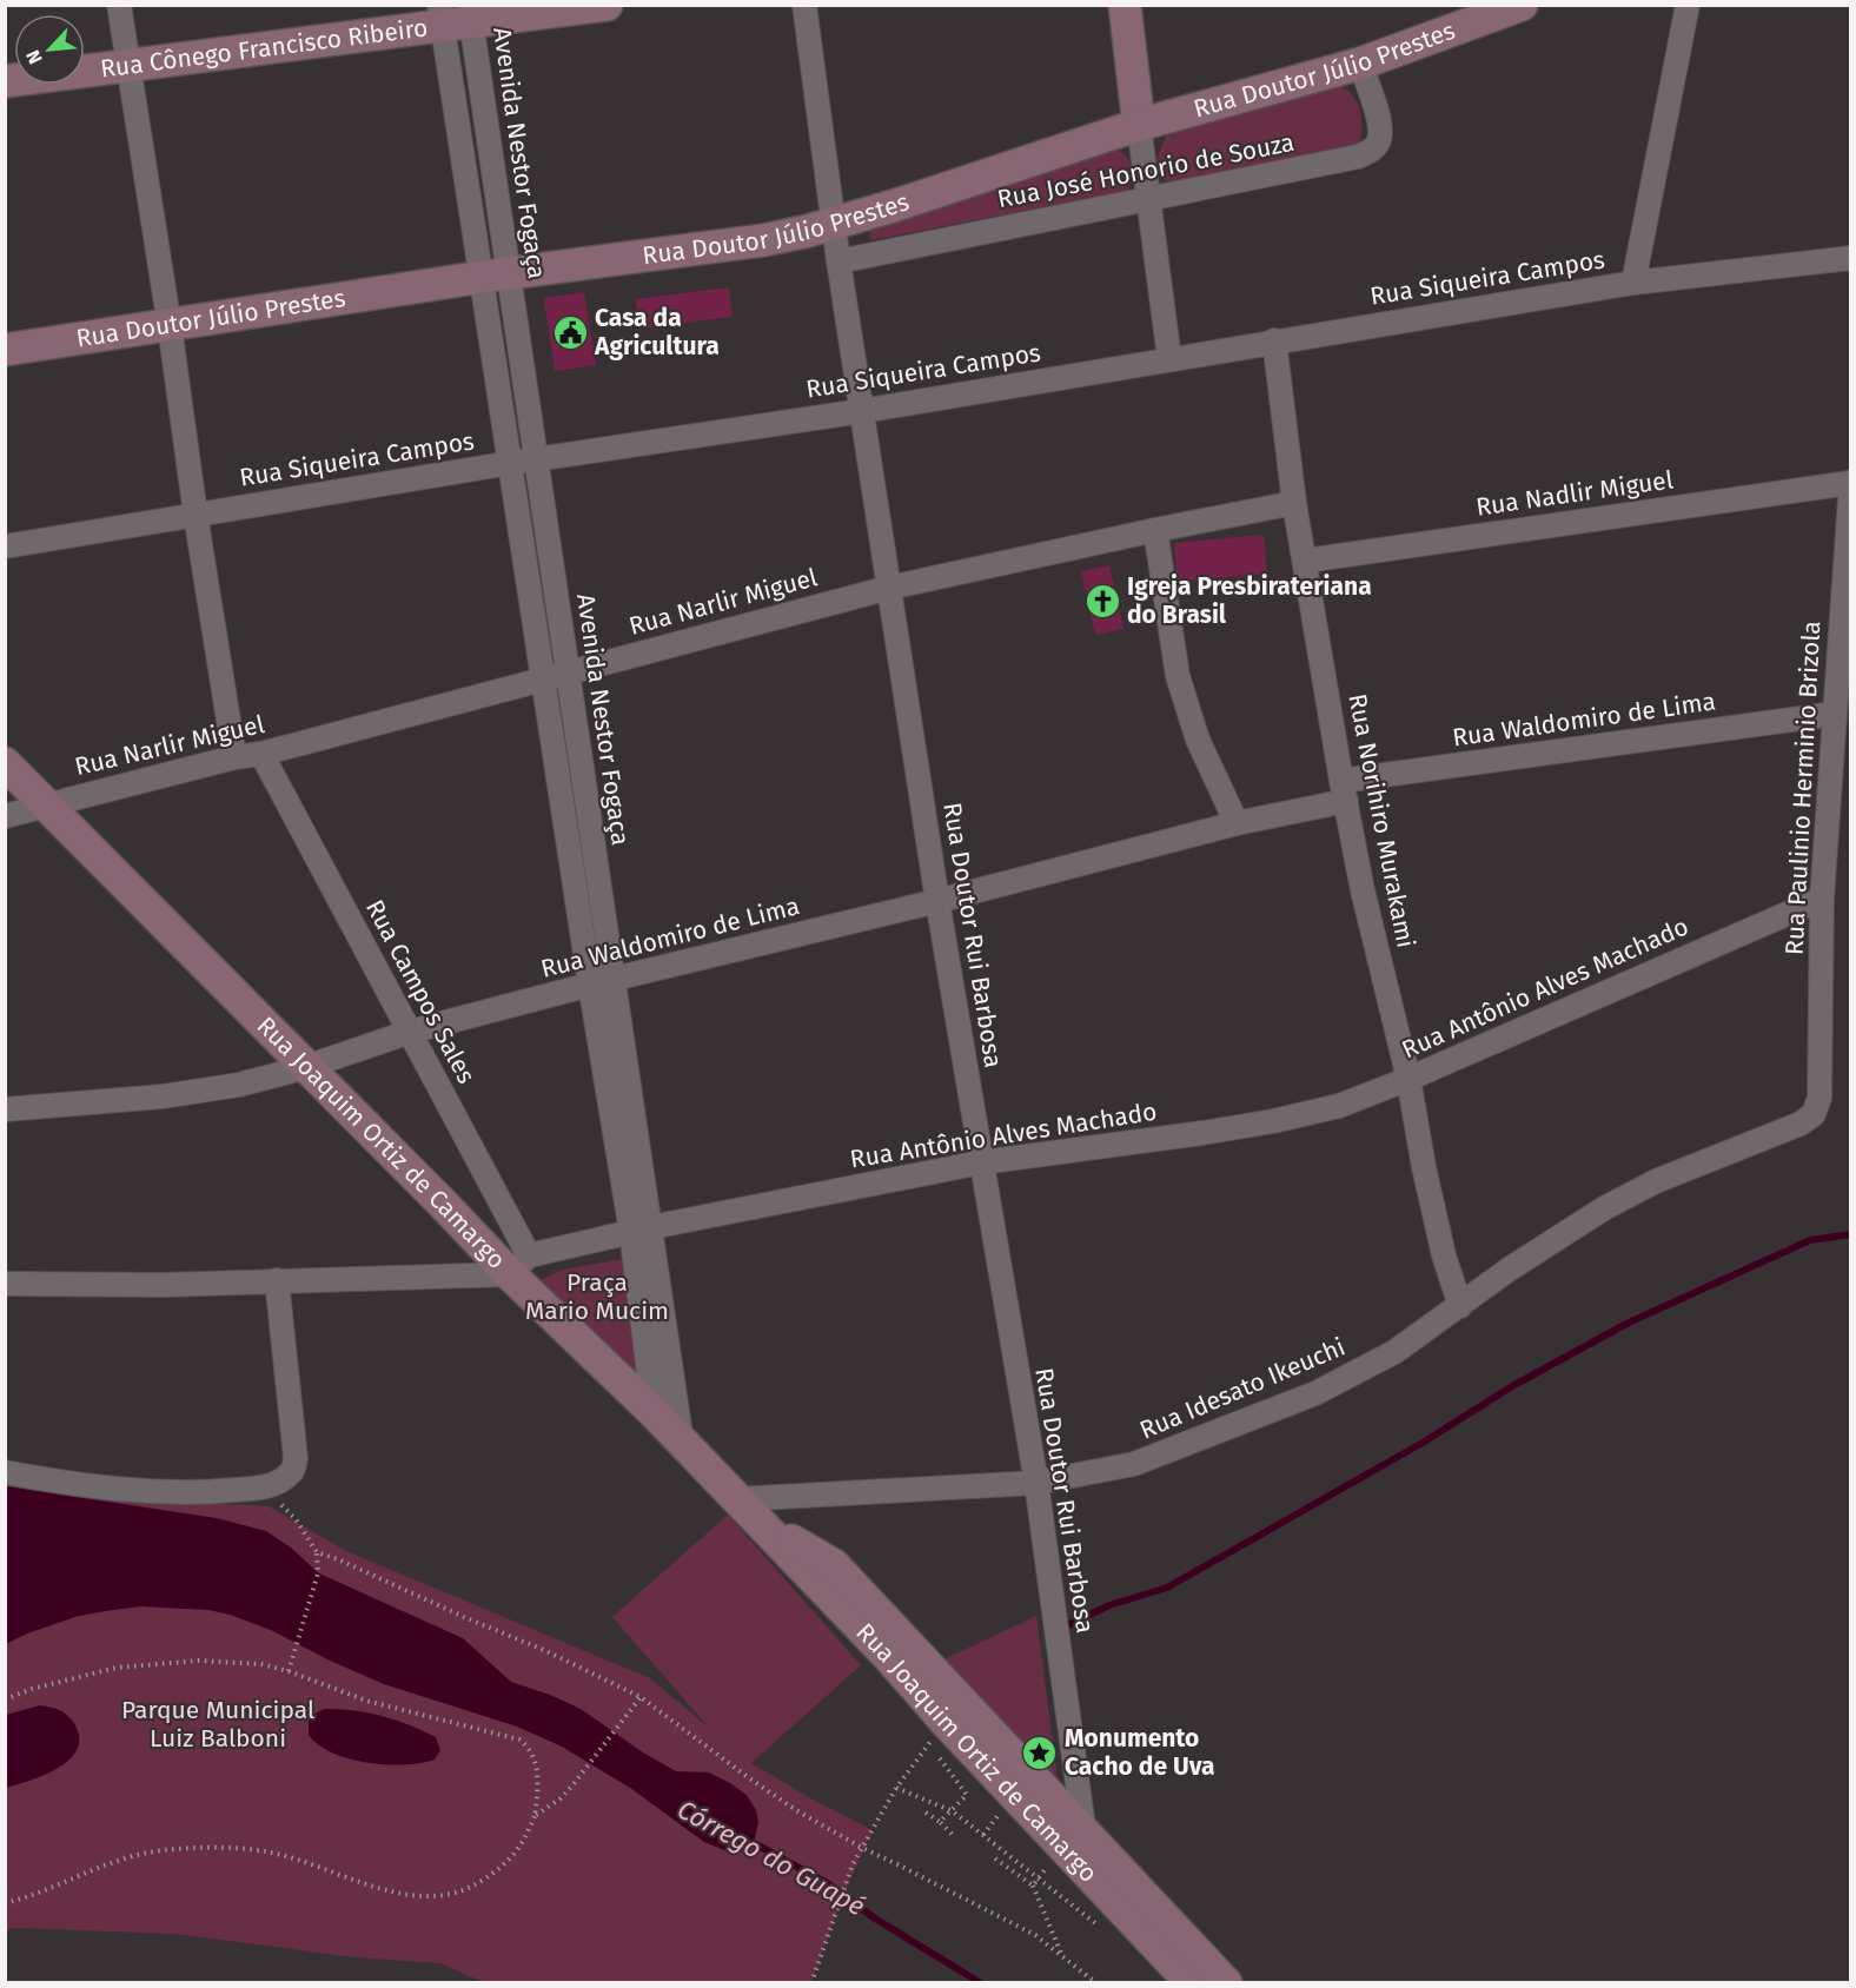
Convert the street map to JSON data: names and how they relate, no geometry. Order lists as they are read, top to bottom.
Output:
{
  "streets": {
    "main road": ["Rua Cônego Francisco Ribeiro", "Rua Doutor Júlio Prestes", "Rua Joaquim Ortiz de Camargo"],
    "street": [
      "Avenida Nestor Fogaça",
      "Rua José Honorio de Souza",
      "Rua Siqueira Campos",
      "Rua Nadlir Miguel",
      "Rua Narlir Miguel",
      "Rua Waldomiro de Lima",
      "Rua Paulinio Herminio Brizola",
      "Rua Norihiro Murakami",
      "Rua Doutor Rui Barbosa",
      "Rua Antônio Alves Machado",
      "Rua Campos Sales",
      "Rua Idesato Ikeuchi"
    ]
  },
  "crossings": [
    ["Rua Cônego Francisco Ribeiro", "Avenida Nestor Fogaça"],
    ["Rua Doutor Júlio Prestes", "Avenida Nestor Fogaça"],
    ["Rua Doutor Júlio Prestes", "Rua José Honorio de Souza"],
    ["Rua Doutor Júlio Prestes", "Rua Doutor Rui Barbosa"],
    ["Avenida Nestor Fogaça", "Rua Siqueira Campos"],
    ["Avenida Nestor Fogaça", "Rua Narlir Miguel"],
    ["Avenida Nestor Fogaça", "Rua Waldomiro de Lima"],
    ["Avenida Nestor Fogaça", "Rua Antônio Alves Machado"],
    ["Avenida Nestor Fogaça", "Rua Joaquim Ortiz de Camargo"],
    ["Rua José Honorio de Souza", "Rua Doutor Rui Barbosa"],
    ["Rua Siqueira Campos", "Rua Norihiro Murakami"],
    ["Rua Siqueira Campos", "Rua Doutor Rui Barbosa"],
    ["Rua Nadlir Miguel", "Rua Paulinio Herminio Brizola"],
    ["Rua Nadlir Miguel", "Rua Norihiro Murakami"],
    ["Rua Narlir Miguel", "Rua Norihiro Murakami"],
    ["Rua Narlir Miguel", "Rua Doutor Rui Barbosa"],
    ["Rua Narlir Miguel", "Rua Campos Sales"],
    ["Rua Narlir Miguel", "Rua Joaquim Ortiz de Camargo"],
    ["Rua Waldomiro de Lima", "Rua Paulinio Herminio Brizola"],
    ["Rua Waldomiro de Lima", "Rua Norihiro Murakami"],
    ["Rua Waldomiro de Lima", "Rua Doutor Rui Barbosa"],
    ["Rua Waldomiro de Lima", "Rua Campos Sales"],
    ["Rua Waldomiro de Lima", "Rua Joaquim Ortiz de Camargo"],
    ["Rua Paulinio Herminio Brizola", "Rua Antônio Alves Machado"],
    ["Rua Paulinio Herminio Brizola", "Rua Idesato Ikeuchi"],
    ["Rua Norihiro Murakami", "Rua Antônio Alves Machado"],
    ["Rua Norihiro Murakami", "Rua Idesato Ikeuchi"],
    ["Rua Doutor Rui Barbosa", "Rua Antônio Alves Machado"],
    ["Rua Doutor Rui Barbosa", "Rua Joaquim Ortiz de Camargo"],
    ["Rua Doutor Rui Barbosa", "Rua Idesato Ikeuchi"],
    ["Rua Antônio Alves Machado", "Rua Campos Sales"],
    ["Rua Antônio Alves Machado", "Rua Joaquim Ortiz de Camargo"],
    ["Rua Campos Sales", "Rua Joaquim Ortiz de Camargo"],
    ["Rua Joaquim Ortiz de Camargo", "Rua Idesato Ikeuchi"]
  ],
  "water": ["Córrego do Guapé"],
  "parks": ["Praça Mario Mucim", "Parque Municipal Luiz Balboni"],
  "places": {
    "public building": ["Casa da Agricultura"],
    "church": ["Igreja Presbirateriana do Brasil"],
    "place": ["Monumento Cacho de Uva"]
  },
  "north": "bottom left"
}
